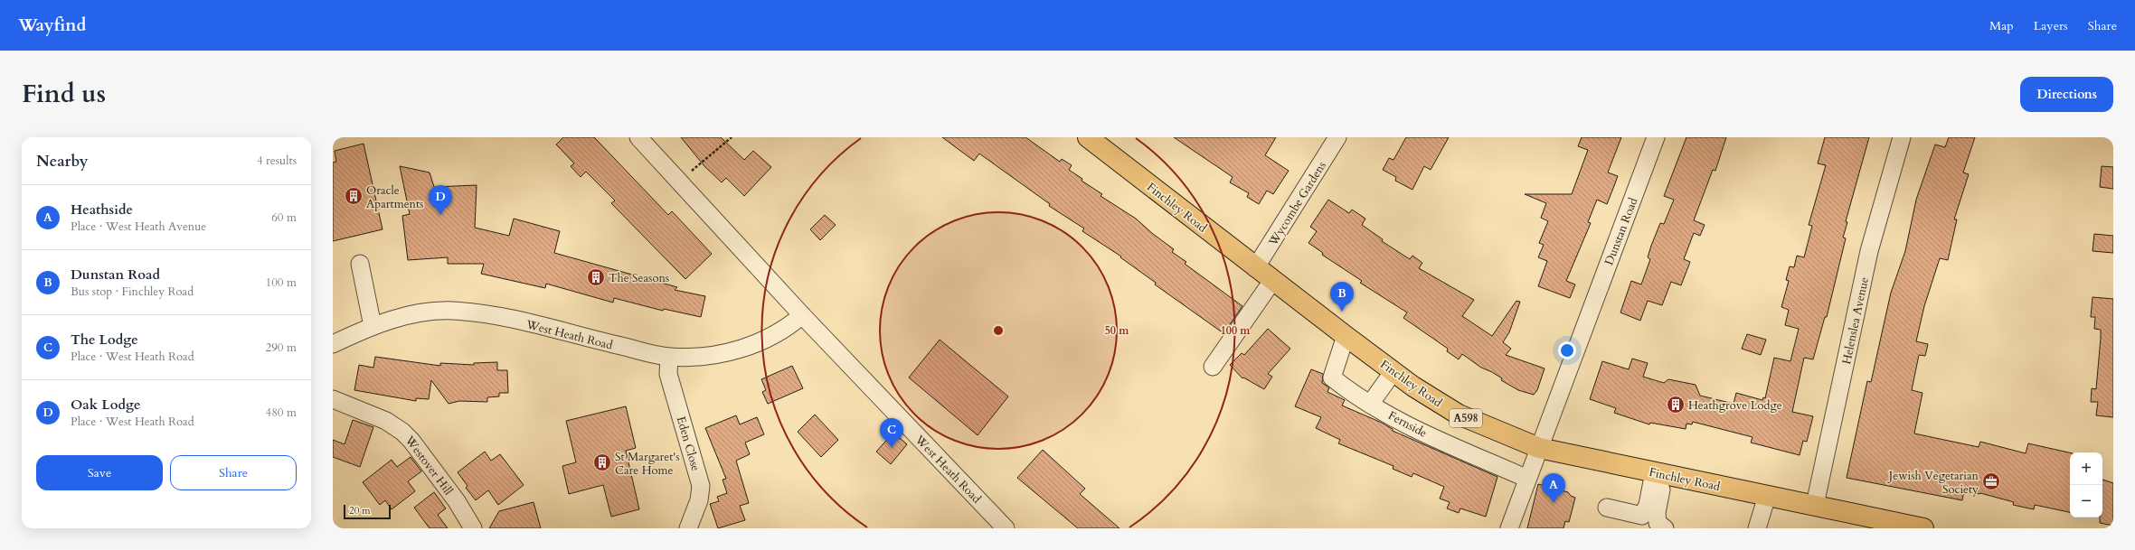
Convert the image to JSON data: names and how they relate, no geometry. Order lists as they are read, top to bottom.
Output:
{
  "streets": {
    "main road": ["Finchley Road", "A598"],
    "street": [
      "Wycombe Gardens",
      "Dunstan Road",
      "Helenslea Avenue",
      "West Heath Road",
      "Fernside",
      "Eden Close",
      "Westover Hill"
    ]
  },
  "crossings": [
    ["Wycombe Gardens", "Finchley Road"],
    ["Finchley Road", "Dunstan Road"],
    ["Finchley Road", "Helenslea Avenue"],
    ["Finchley Road", "Fernside"],
    ["Dunstan Road", "Fernside"],
    ["West Heath Road", "Eden Close"]
  ],
  "places": {
    "building": [
      "Oracle Apartments",
      "The Seasons",
      "Heathgrove Lodge",
      "St Margaret's Care Home"
    ],
    "office": ["Jewish Vegetarian Society"]
  },
  "scale_bar": "20 m",
  "page": {
    "header": "Wayfind",
    "nav": ["Map", "Layers", "Share"],
    "title": "Find us",
    "buttons": [
      "Directions",
      ["Save", "Share"]
    ],
    "heading": ["Nearby", "4 results"],
    "list": [
      {
        "mark": "A",
        "name": "Heathside",
        "note": "Place · West Heath Avenue",
        "value": "60 m"
      },
      {
        "mark": "B",
        "name": "Dunstan Road",
        "note": "Bus stop · Finchley Road",
        "value": "100 m"
      },
      {
        "mark": "C",
        "name": "The Lodge",
        "note": "Place · West Heath Road",
        "value": "290 m"
      },
      {
        "mark": "D",
        "name": "Oak Lodge",
        "note": "Place · West Heath Road",
        "value": "480 m"
      }
    ],
    "pins": [
      "D",
      "B",
      "C",
      "A"
    ],
    "map_buttons": ["+", "−"],
    "scale": "20 m"
  },
  "rings": ["50 m", "100 m"]
}
